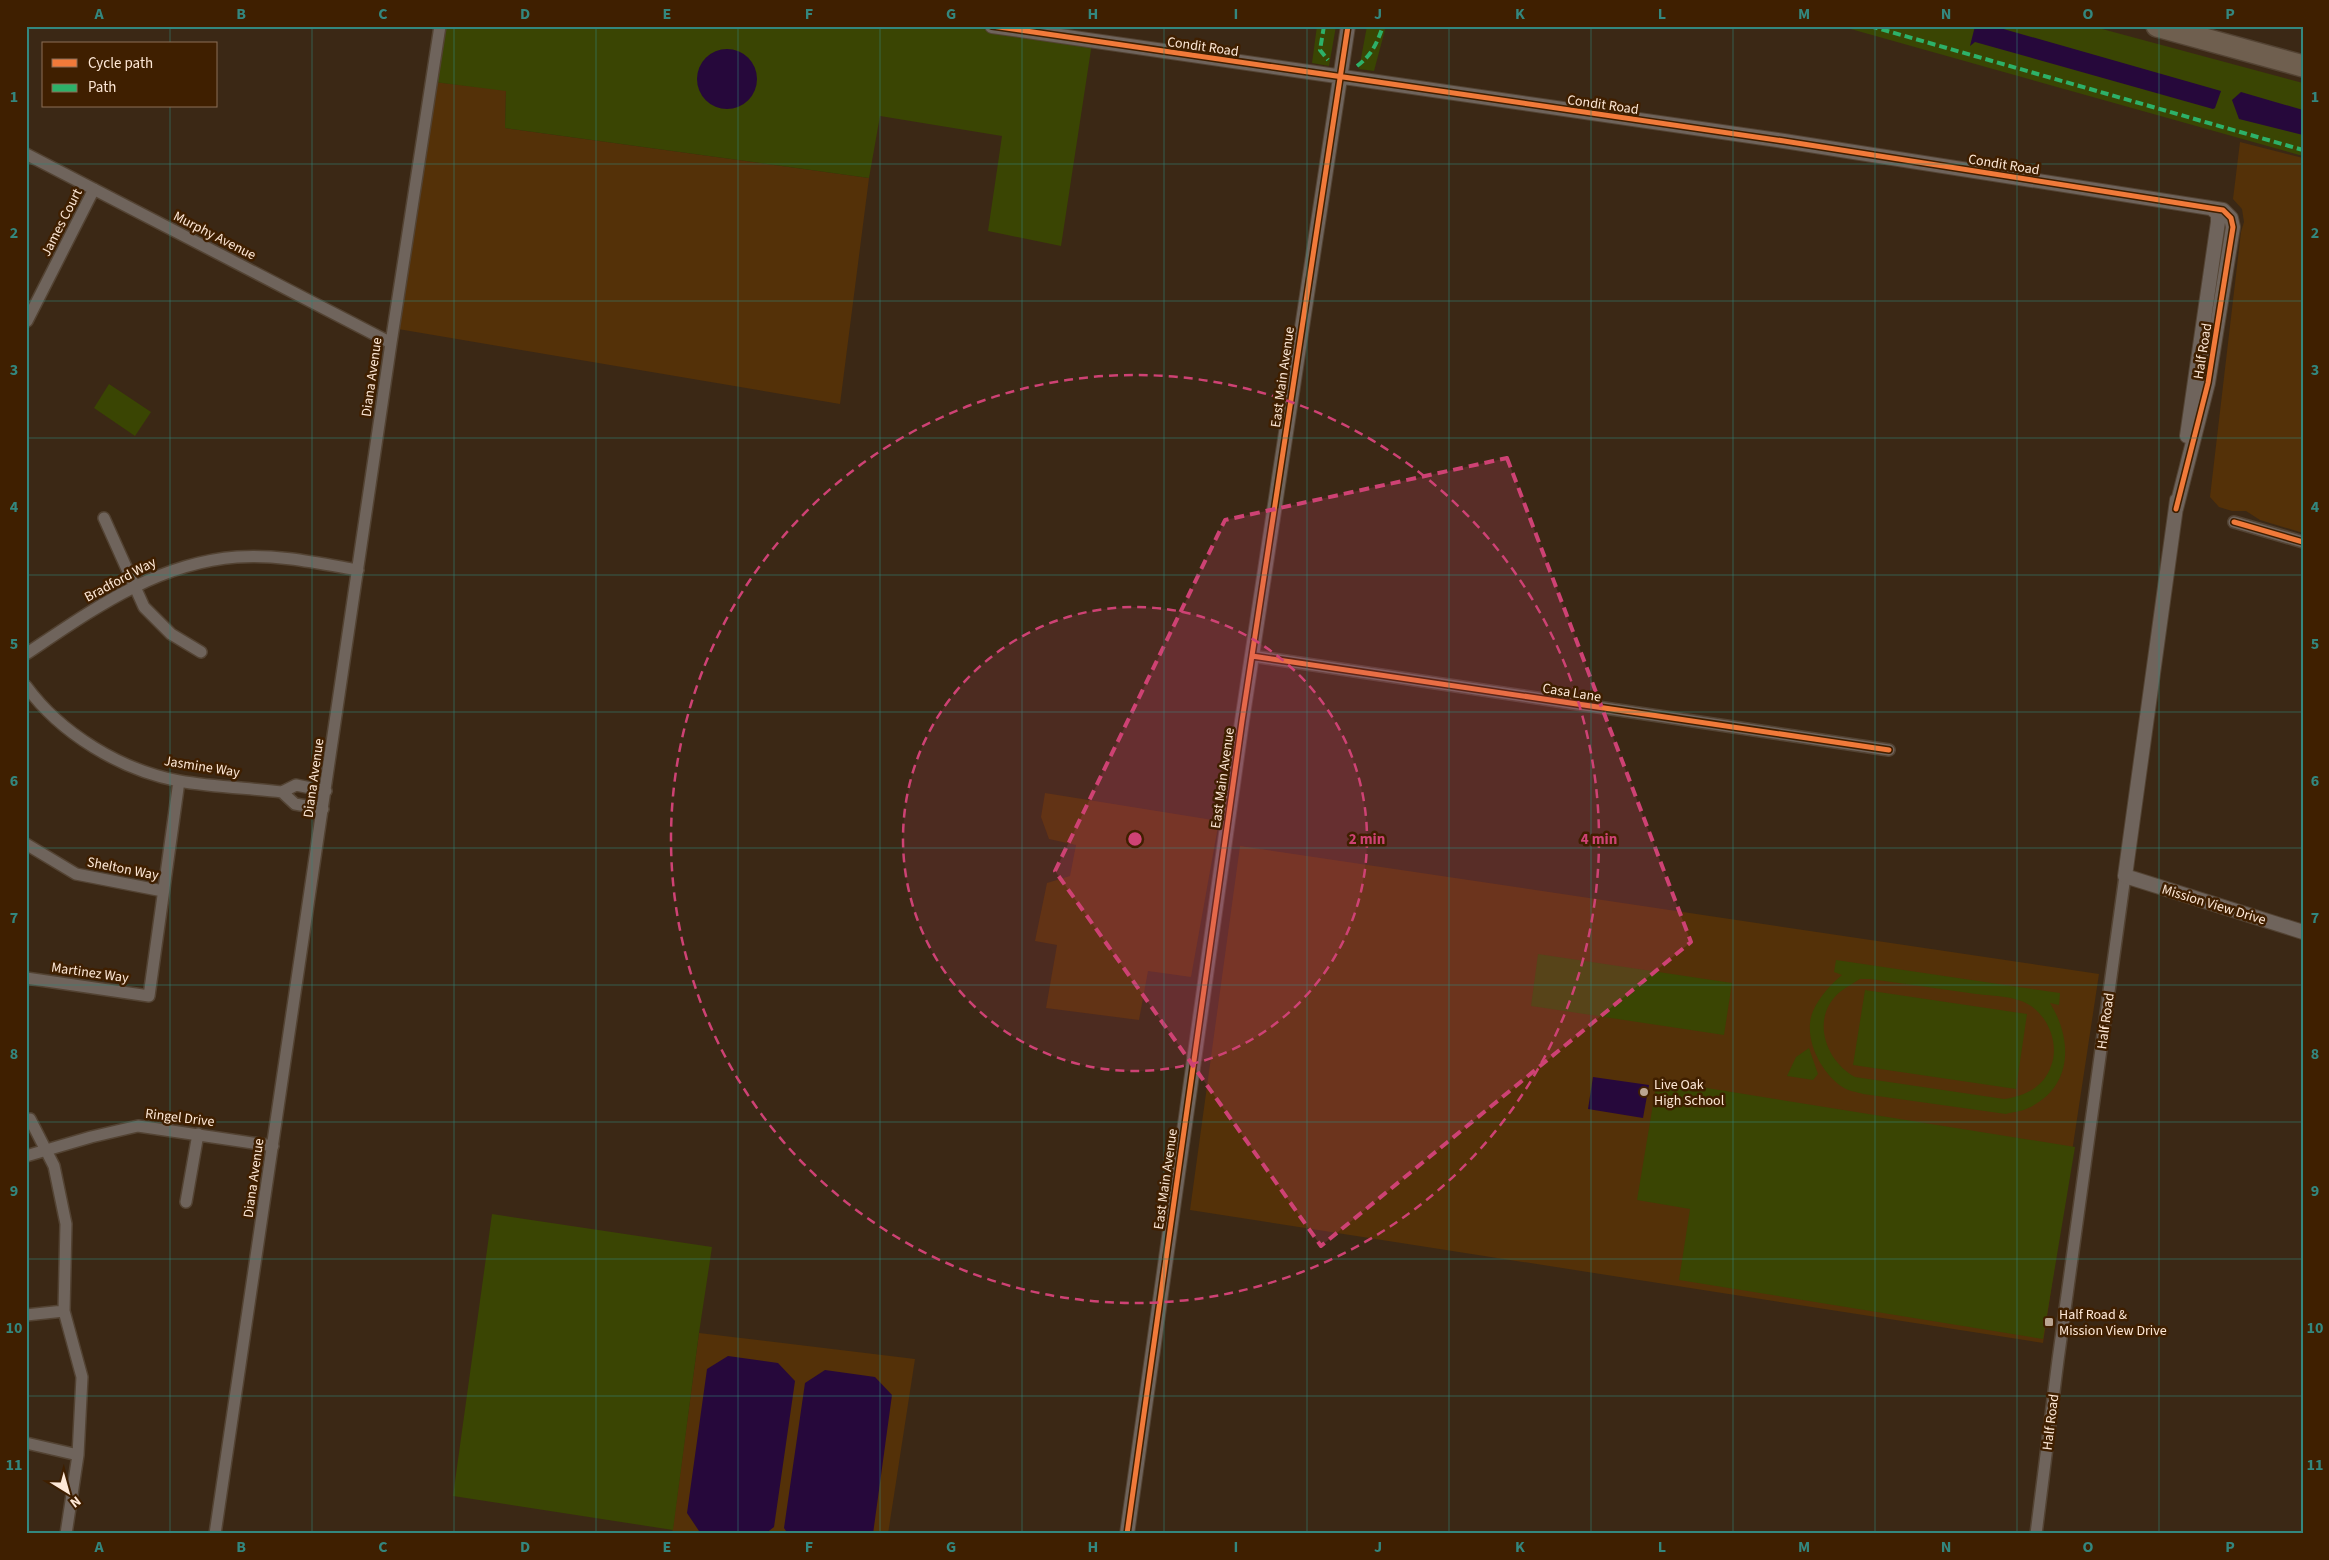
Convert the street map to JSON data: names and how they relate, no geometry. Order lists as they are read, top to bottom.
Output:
{
  "streets": {
    "street": [
      "Condit Road",
      "James Court",
      "Murphy Avenue",
      "Half Road",
      "Diana Avenue",
      "East Main Avenue",
      "Bradford Way",
      "Casa Lane",
      "Jasmine Way",
      "Shelton Way",
      "Mission View Drive",
      "Martinez Way",
      "Ringel Drive"
    ]
  },
  "crossings": [
    ["Condit Road", "Half Road"],
    ["Condit Road", "East Main Avenue"],
    ["James Court", "Murphy Avenue"],
    ["Murphy Avenue", "Diana Avenue"],
    ["Half Road", "Mission View Drive"],
    ["Diana Avenue", "Bradford Way"],
    ["Diana Avenue", "Jasmine Way"],
    ["Diana Avenue", "Ringel Drive"],
    ["East Main Avenue", "Casa Lane"],
    ["Shelton Way", "Martinez Way"]
  ],
  "places": {
    "other": ["Live Oak High School"],
    "transit": ["Half Road & Mission View Drive"]
  },
  "legend": ["Cycle path", "Path"],
  "north": "bottom right",
  "grid": {
    "columns": [
      "A",
      "B",
      "C",
      "D",
      "E",
      "F",
      "G",
      "H",
      "I",
      "J",
      "K",
      "L",
      "M",
      "N",
      "O",
      "P"
    ],
    "rows": [
      "1",
      "2",
      "3",
      "4",
      "5",
      "6",
      "7",
      "8",
      "9",
      "10",
      "11"
    ]
  },
  "rings": ["2 min", "4 min"]
}
